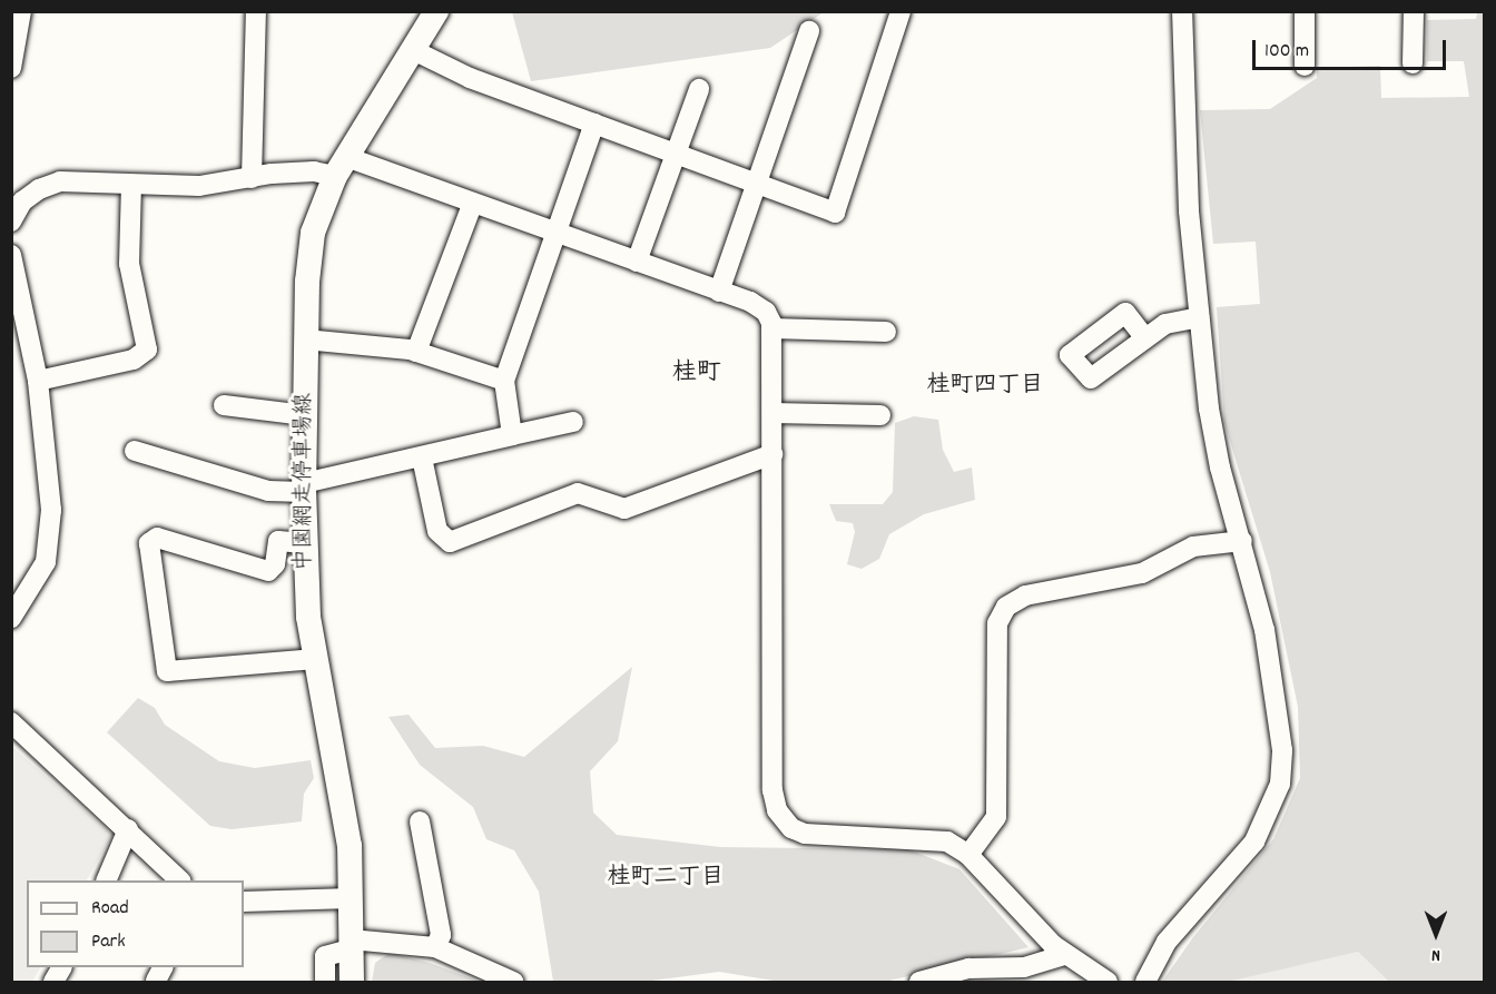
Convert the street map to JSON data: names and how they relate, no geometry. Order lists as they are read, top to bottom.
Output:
{
  "streets": {
    "main road": ["中園網走停車場線"]
  },
  "districts": ["桂町", "桂町四丁目", "桂町二丁目"],
  "legend": ["Road", "Park"],
  "scale_bar": "100 m",
  "north": "bottom"
}
